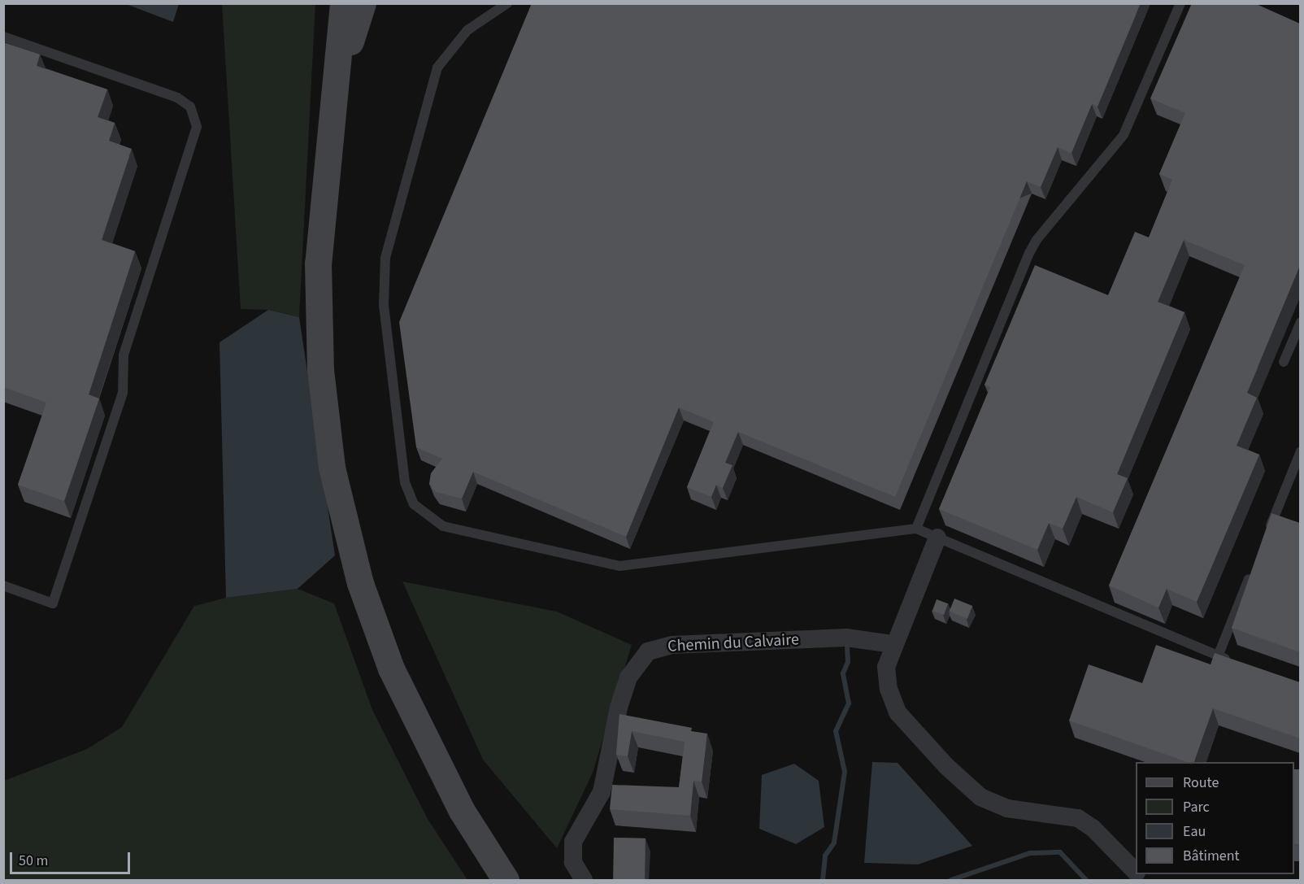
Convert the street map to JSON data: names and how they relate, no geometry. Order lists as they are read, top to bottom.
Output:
{
  "streets": {
    "street": ["Chemin du Calvaire"]
  },
  "legend": [
    "Route",
    "Parc",
    "Eau",
    "Bâtiment"
  ],
  "scale_bar": "50 m"
}
